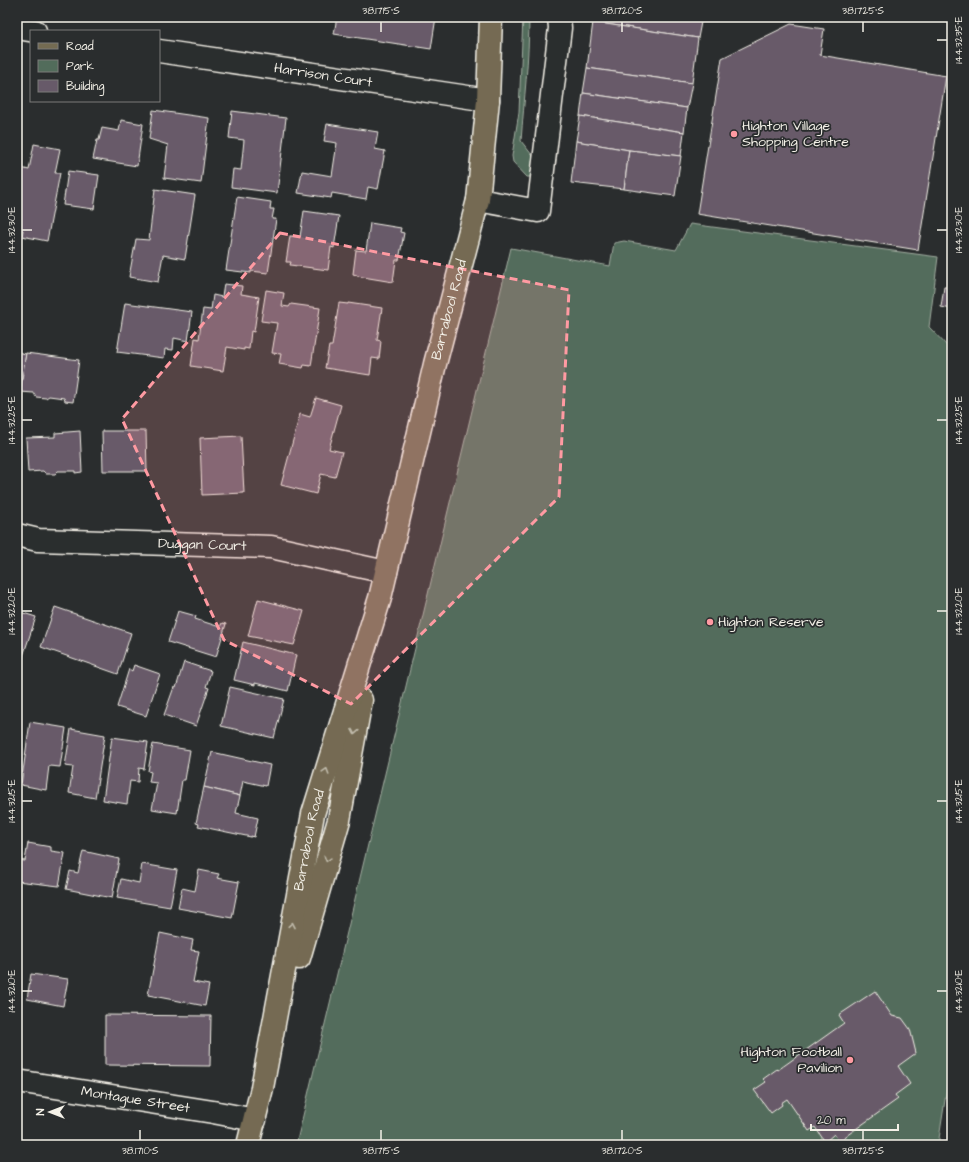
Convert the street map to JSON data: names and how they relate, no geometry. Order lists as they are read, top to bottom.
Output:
{
  "streets": {
    "main road": ["Barrabool Road"],
    "street": ["Harrison Court", "Duggan Court", "Montague Street"]
  },
  "crossings": [
    ["Harrison Court", "Barrabool Road"],
    ["Barrabool Road", "Duggan Court"],
    ["Barrabool Road", "Montague Street"]
  ],
  "places": ["Highton Village Shopping Centre", "Highton Reserve", "Highton Football Pavilion"],
  "legend": ["Road", "Park", "Building"],
  "scale_bar": "20 m",
  "north": "left",
  "coordinates": [
    "38.1715°S",
    "38.1720°S",
    "38.1725°S",
    "144.3235°E",
    "144.3230°E",
    "144.3225°E",
    "144.3220°E",
    "144.3215°E",
    "144.3210°E",
    "38.1710°S"
  ]
}
